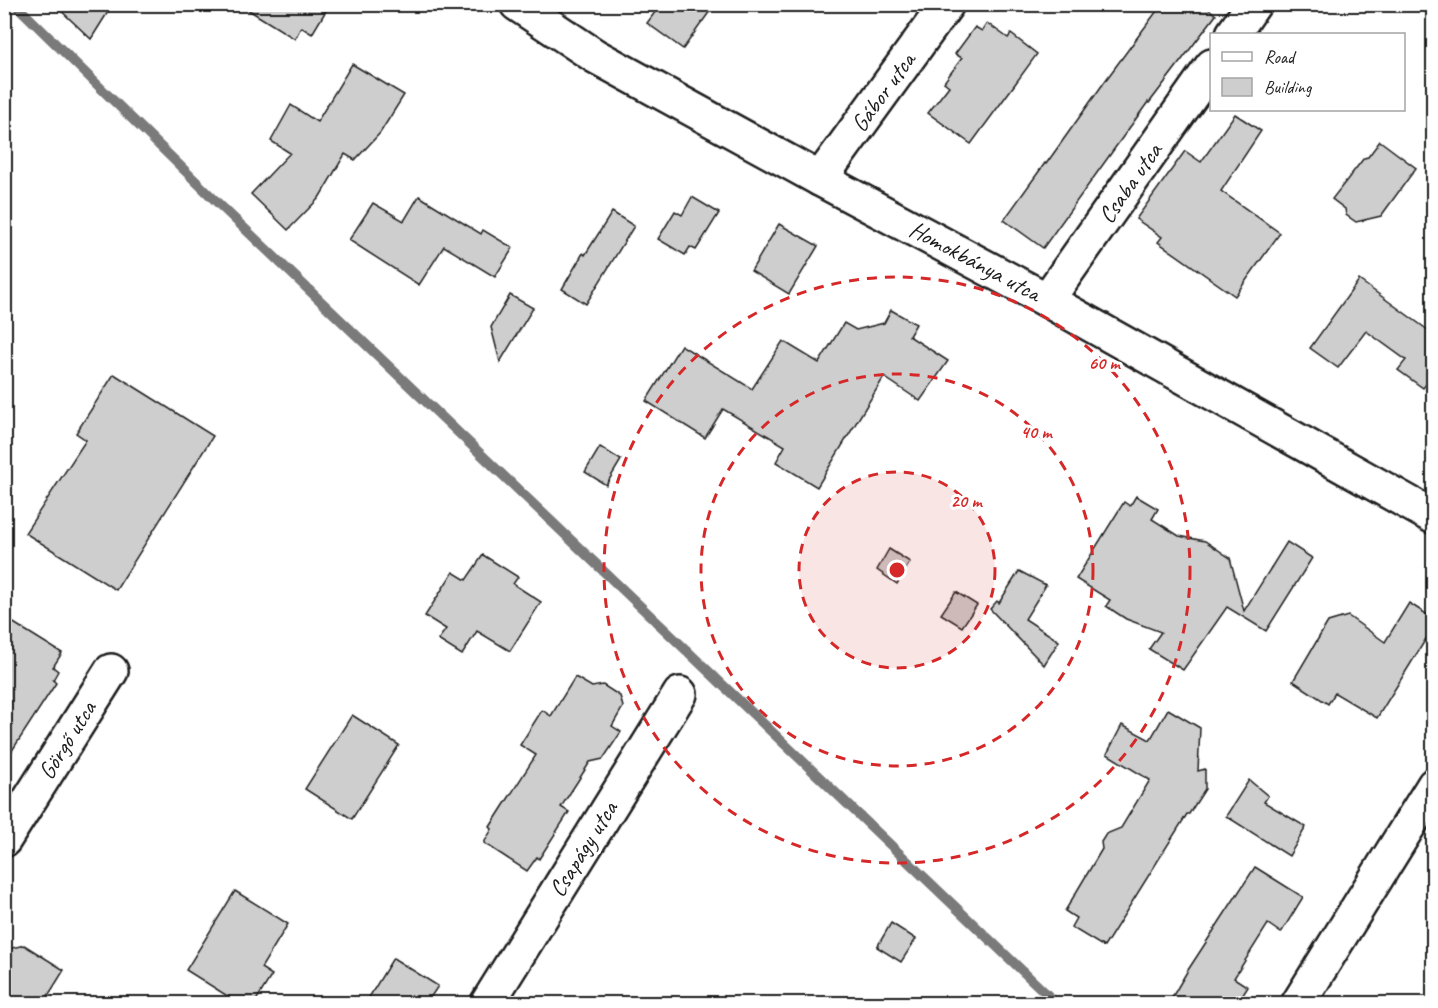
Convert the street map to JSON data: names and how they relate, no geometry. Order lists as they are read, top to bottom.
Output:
{
  "streets": {
    "street": [
      "Gábor utca",
      "Csaba utca",
      "Homokbánya utca",
      "Görgő utca",
      "Csapágy utca"
    ]
  },
  "crossings": [
    ["Gábor utca", "Homokbánya utca"],
    ["Csaba utca", "Homokbánya utca"]
  ],
  "legend": ["Road", "Building"],
  "rings": ["60 m", "40 m", "20 m"]
}
